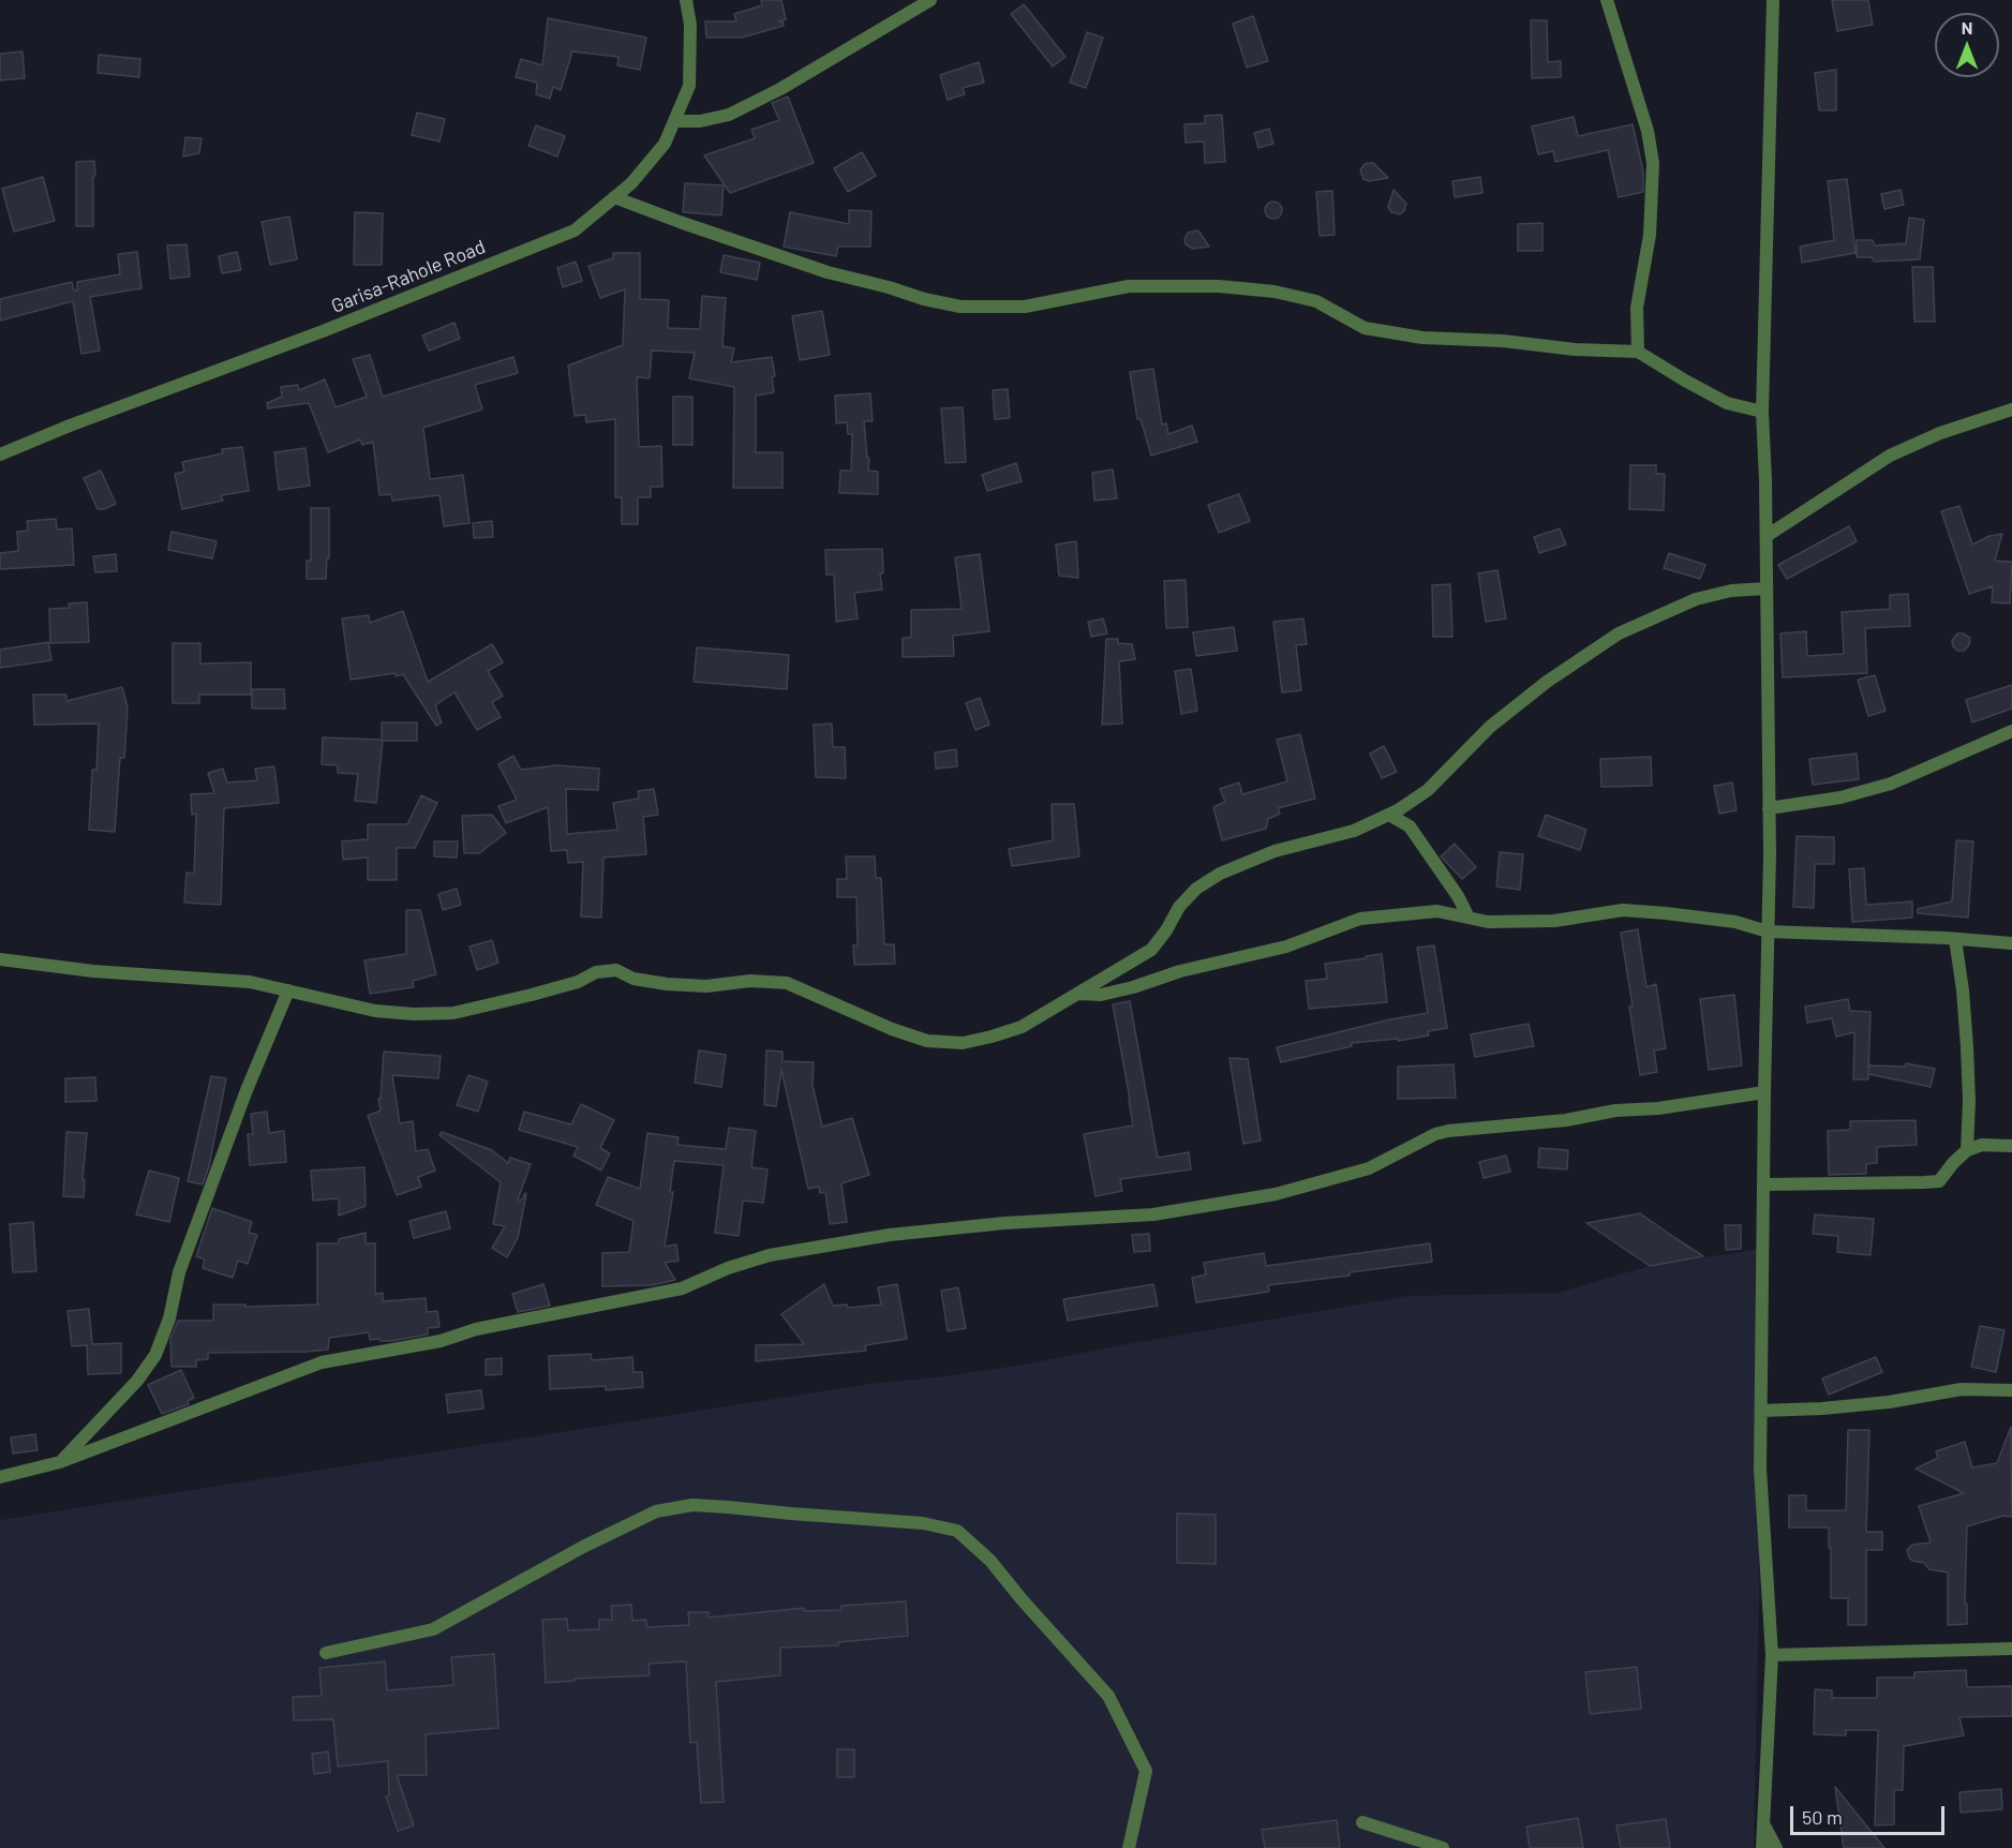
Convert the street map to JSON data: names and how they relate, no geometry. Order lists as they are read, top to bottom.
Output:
{
  "streets": {
    "street": ["Garisa-Rahole Road"]
  },
  "scale_bar": "50 m",
  "north": "top"
}
